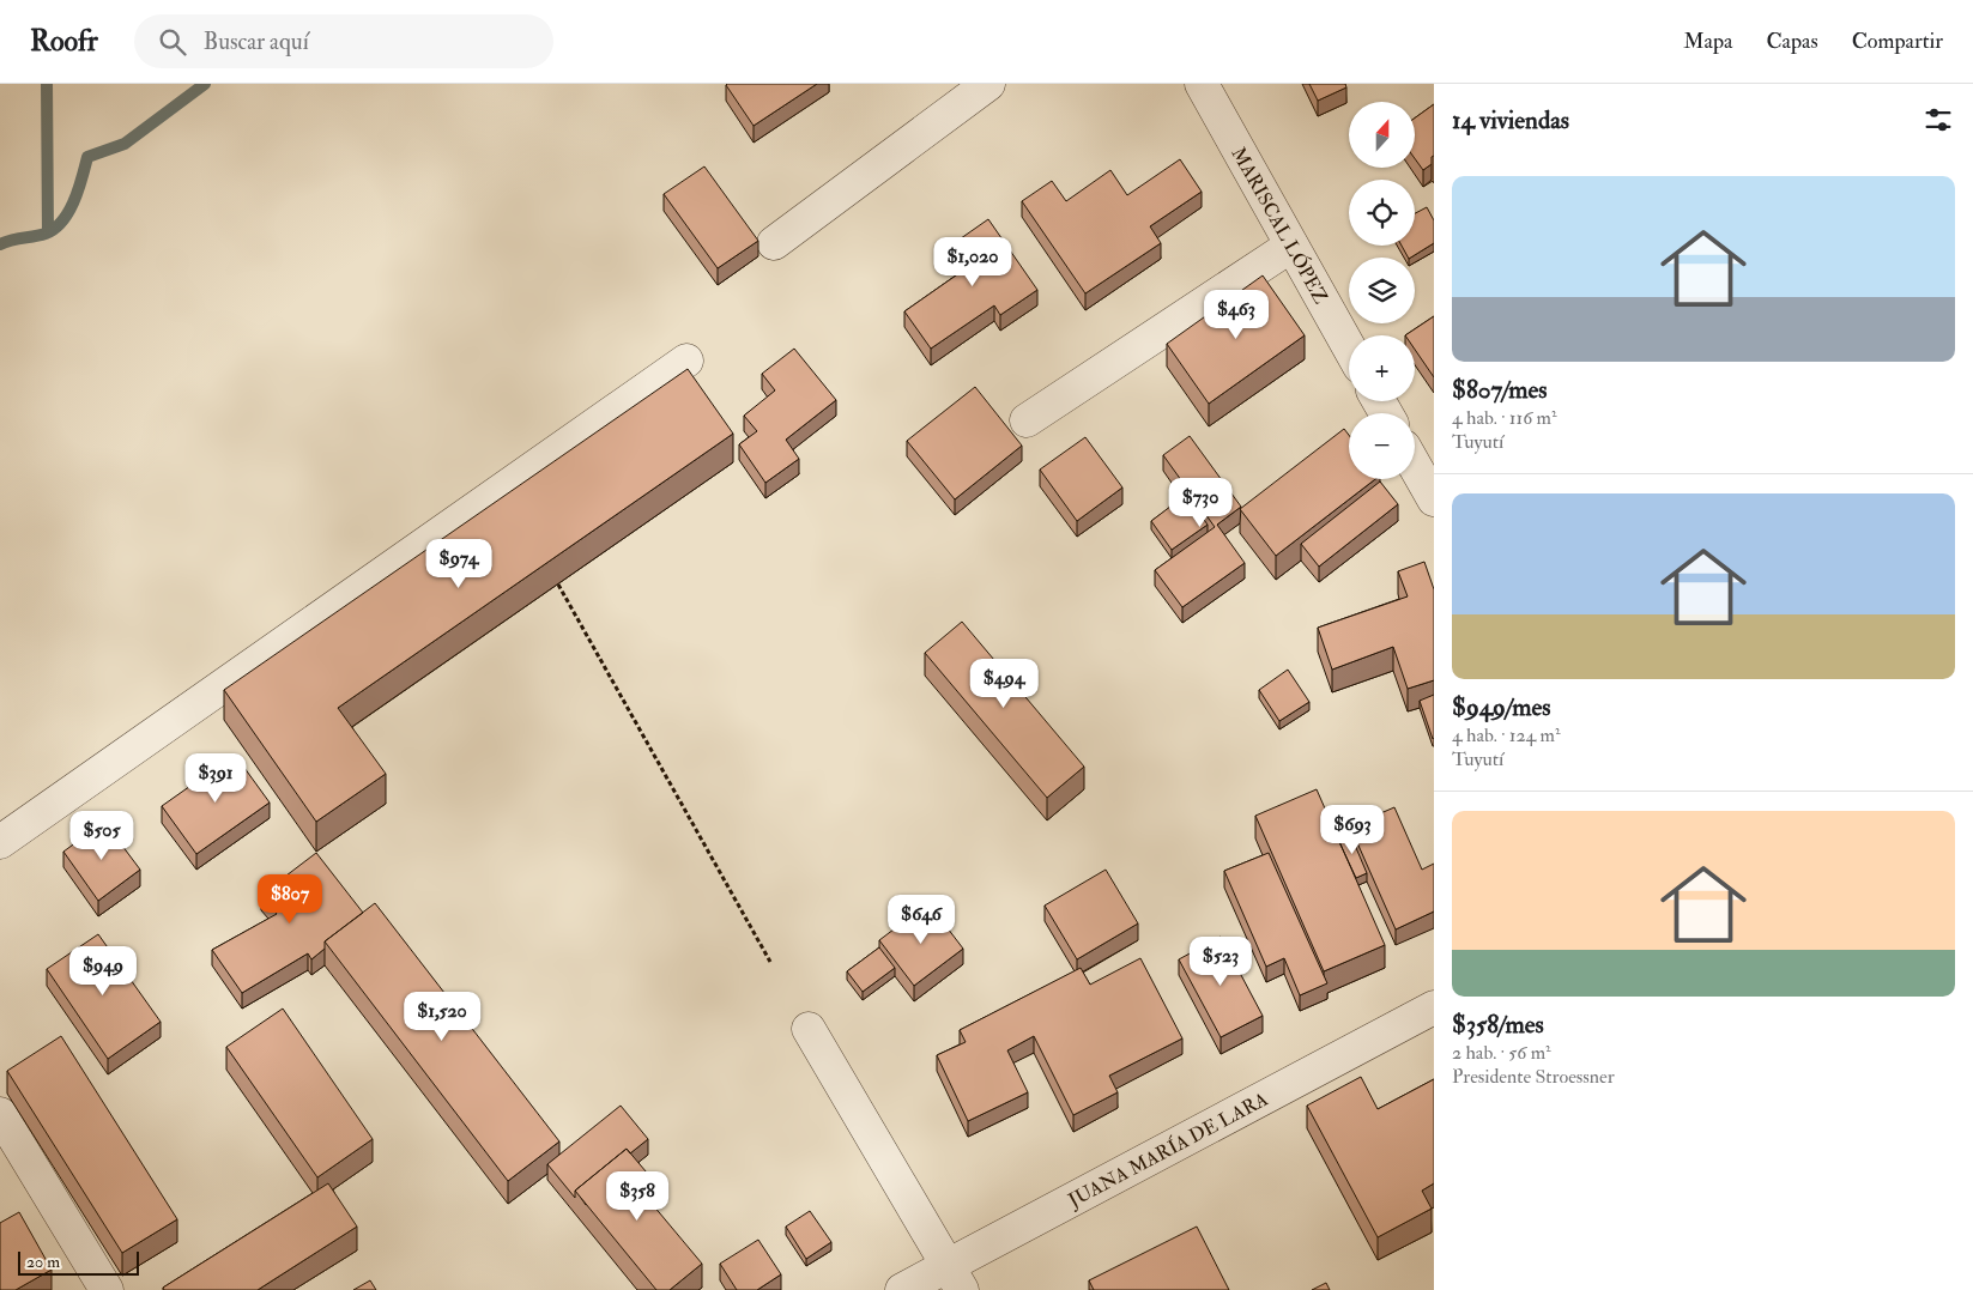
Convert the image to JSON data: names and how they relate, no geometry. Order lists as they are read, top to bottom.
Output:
{
  "streets": {
    "street": ["MARISCAL LÓPEZ", "JUANA MARÍA DE LARA"]
  },
  "scale_bar": "20 m",
  "north": "top",
  "page": {
    "header": "Roofr",
    "search": "Buscar aquí",
    "nav": ["Mapa", "Capas", "Compartir"],
    "heading": "14 viviendas",
    "map_buttons": ["+", "−"],
    "list": [
      {
        "name": "$807/mes",
        "note": "4 hab. · 116 m² · Tuyutí"
      },
      {
        "name": "$949/mes",
        "note": "4 hab. · 124 m² · Tuyutí"
      },
      {
        "name": "$358/mes",
        "note": "2 hab. · 56 m² · Presidente Stroessner"
      }
    ],
    "price": [
      "$1,020",
      "$463",
      "$730",
      "$974",
      "$494",
      "$391",
      "$693",
      "$505",
      "$807",
      "$646",
      "$523",
      "$949",
      "$1,520",
      "$358"
    ],
    "scale": "20 m"
  }
}
